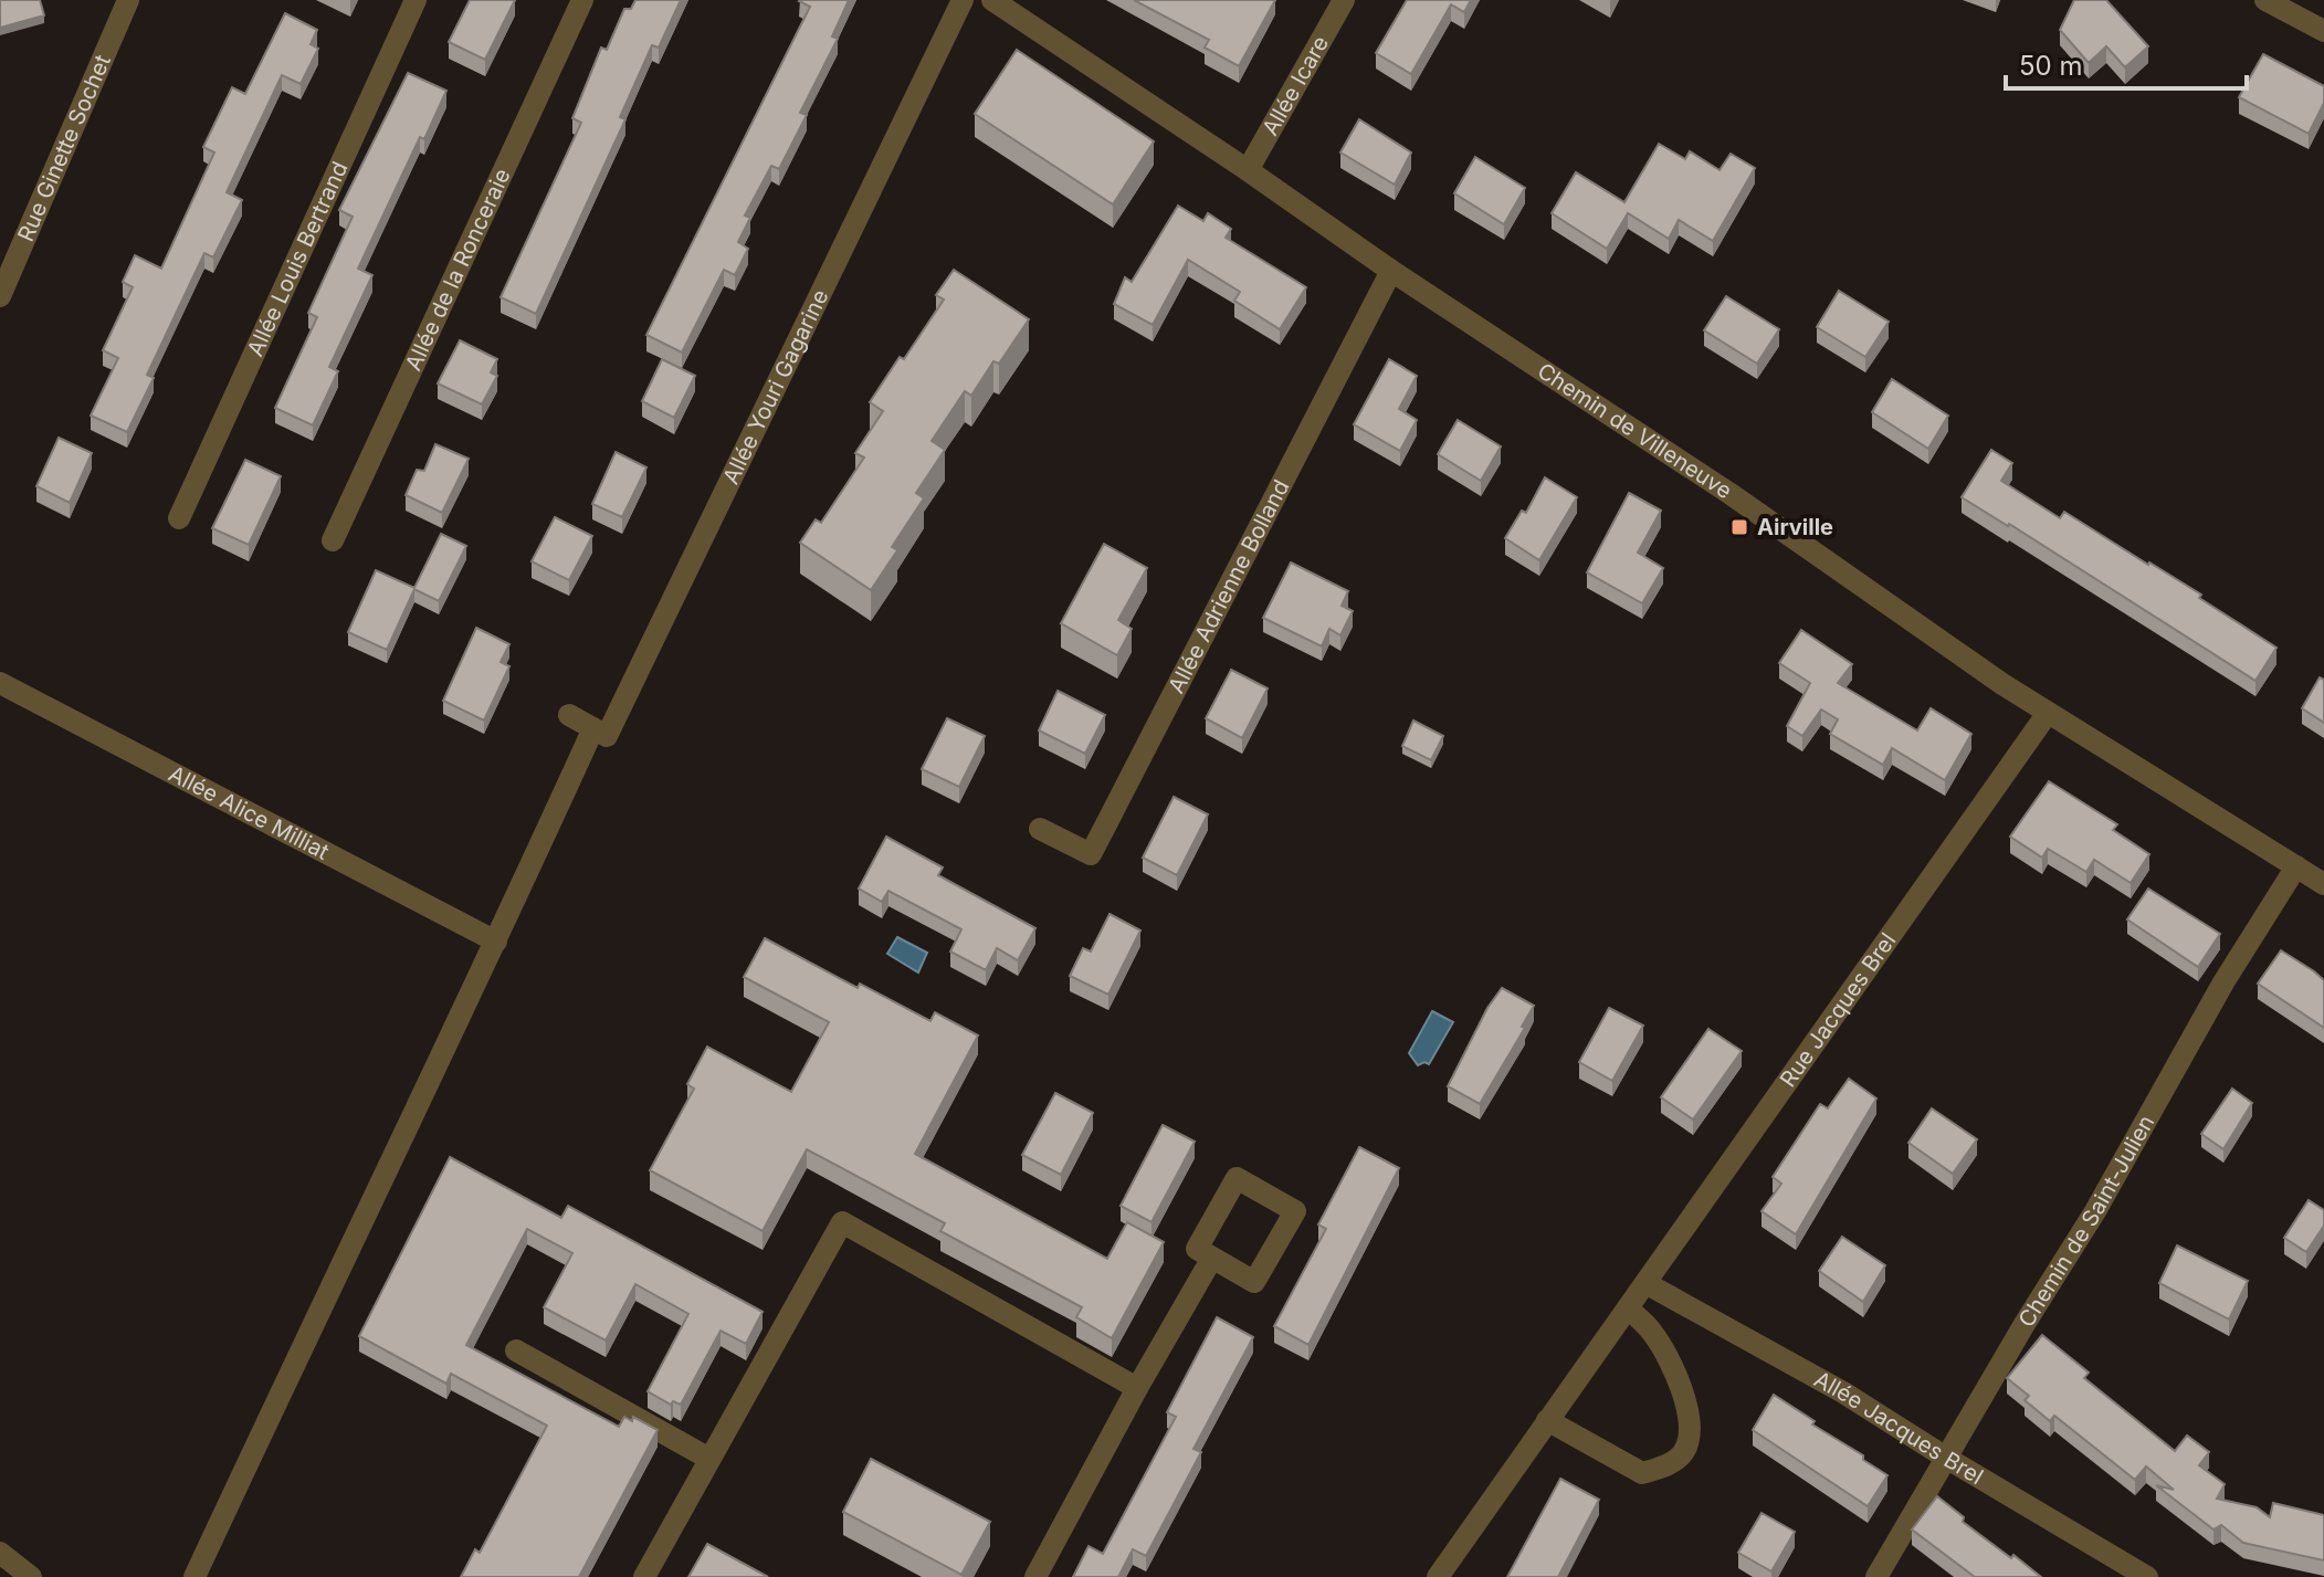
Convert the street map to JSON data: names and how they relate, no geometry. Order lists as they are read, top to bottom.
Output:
{
  "streets": {
    "street": [
      "Allée Icare",
      "Rue Ginette Sochet",
      "Allée Louis Bertrand",
      "Allée de la Ronceraie",
      "Allée Youri Gagarine",
      "Chemin de Villeneuve",
      "Allée Adrienne Bolland",
      "Allée Alice Milliat",
      "Rue Jacques Brel",
      "Chemin de Saint-Julien",
      "Allée Jacques Brel"
    ]
  },
  "crossings": [
    ["Allée Icare", "Chemin de Villeneuve"],
    ["Chemin de Villeneuve", "Allée Adrienne Bolland"],
    ["Chemin de Villeneuve", "Rue Jacques Brel"],
    ["Chemin de Villeneuve", "Chemin de Saint-Julien"],
    ["Rue Jacques Brel", "Allée Jacques Brel"],
    ["Chemin de Saint-Julien", "Allée Jacques Brel"]
  ],
  "places": {
    "transit": ["Airville"]
  },
  "scale_bar": "50 m"
}
